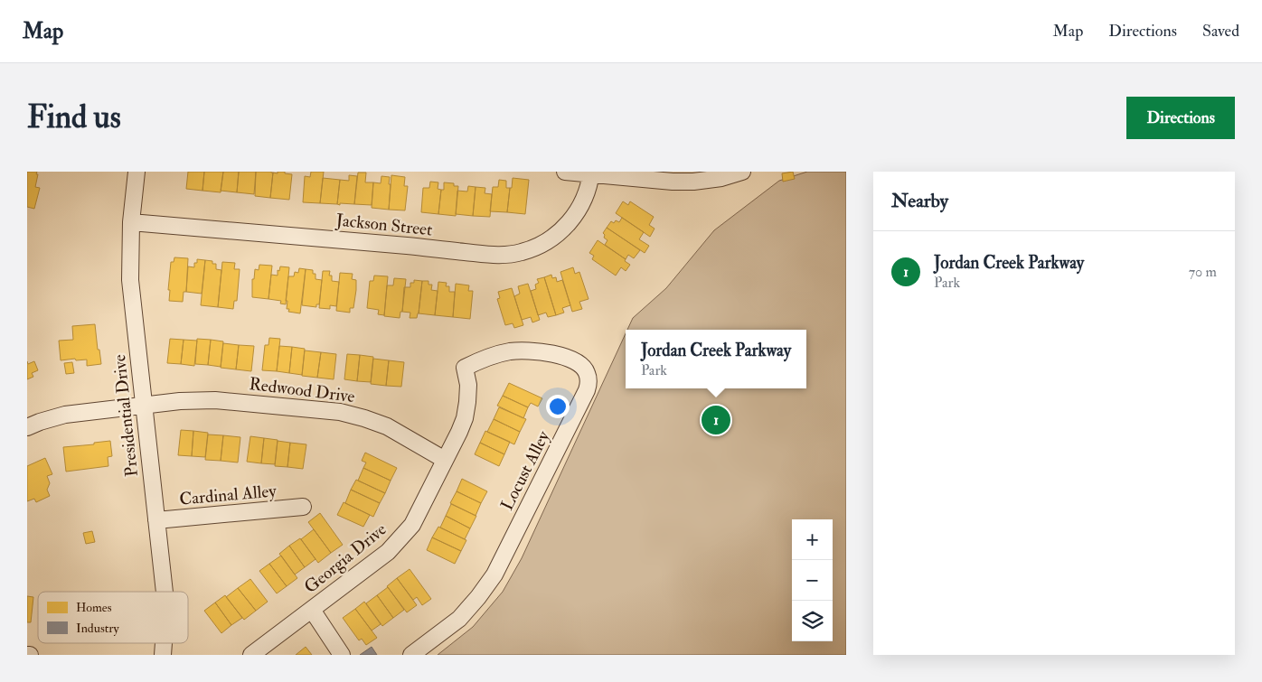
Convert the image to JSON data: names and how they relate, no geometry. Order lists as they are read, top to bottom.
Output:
{
  "streets": {
    "street": [
      "Jackson Street",
      "Redwood Drive",
      "Presidential Drive",
      "Locust Alley",
      "Cardinal Alley",
      "Georgia Drive"
    ]
  },
  "crossings": [
    ["Jackson Street", "Presidential Drive"],
    ["Redwood Drive", "Presidential Drive"],
    ["Redwood Drive", "Georgia Drive"],
    ["Presidential Drive", "Cardinal Alley"],
    ["Locust Alley", "Georgia Drive"]
  ],
  "legend": ["Homes", "Industry"],
  "page": {
    "header": "Map",
    "nav": ["Map", "Directions", "Saved"],
    "buttons": "Directions",
    "title": "Find us",
    "heading": "Nearby",
    "list": [
      {
        "mark": "1",
        "name": "Jordan Creek Parkway",
        "note": "Park",
        "value": "70 m"
      }
    ],
    "popup": ["Jordan Creek Parkway", "Park"],
    "pins": "1",
    "map_buttons": ["+", "−"]
  }
}
